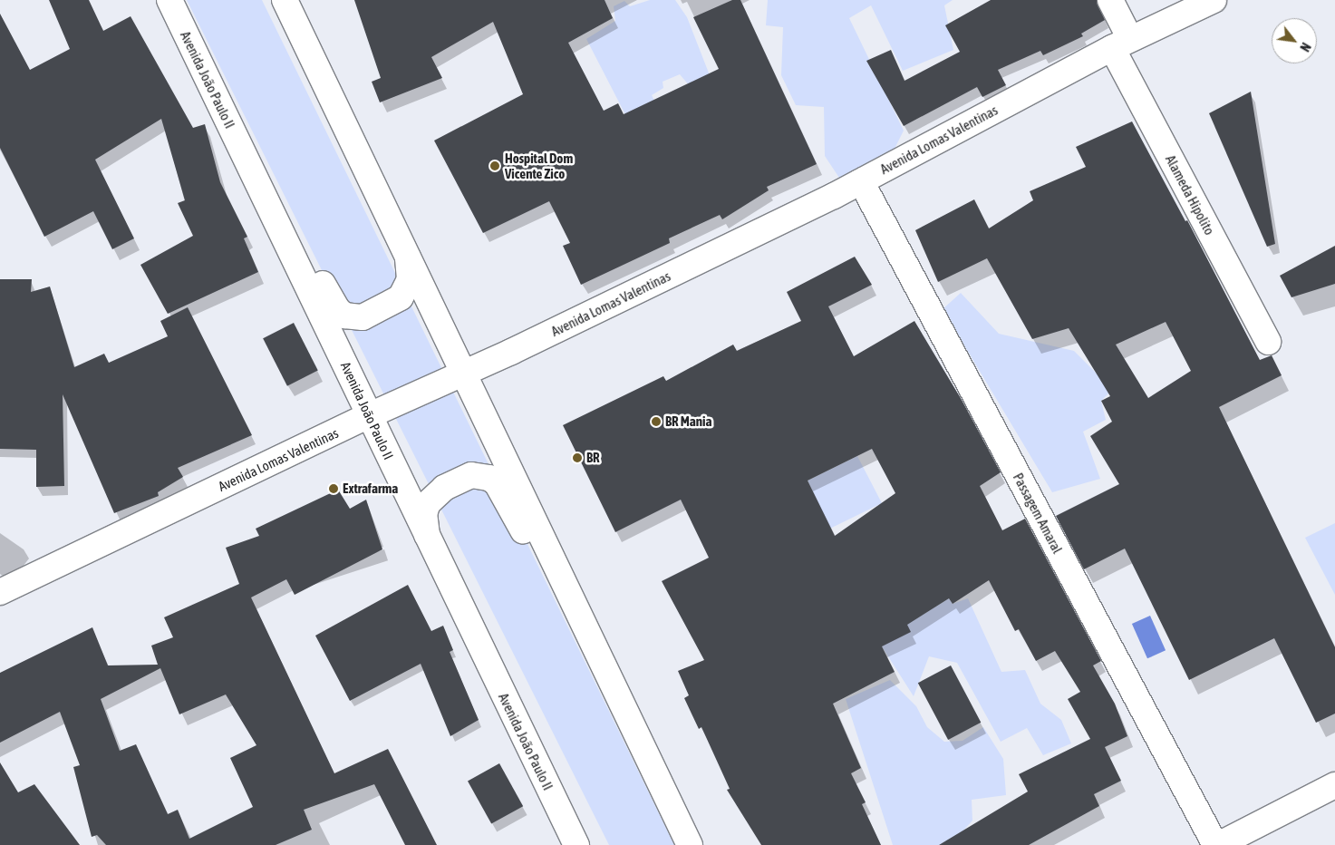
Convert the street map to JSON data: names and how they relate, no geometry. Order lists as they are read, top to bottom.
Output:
{
  "streets": {
    "street": [
      "Avenida João Paulo II",
      "Avenida Lomas Valentinas",
      "Alameda Hipolito",
      "Passagem Amaral"
    ]
  },
  "crossings": [
    ["Avenida João Paulo II", "Avenida Lomas Valentinas"],
    ["Avenida Lomas Valentinas", "Alameda Hipolito"],
    ["Avenida Lomas Valentinas", "Passagem Amaral"]
  ],
  "places": [
    "Hospital Dom Vicente Zico",
    "BR Mania",
    "BR",
    "Extrafarma"
  ],
  "north": "bottom right"
}
